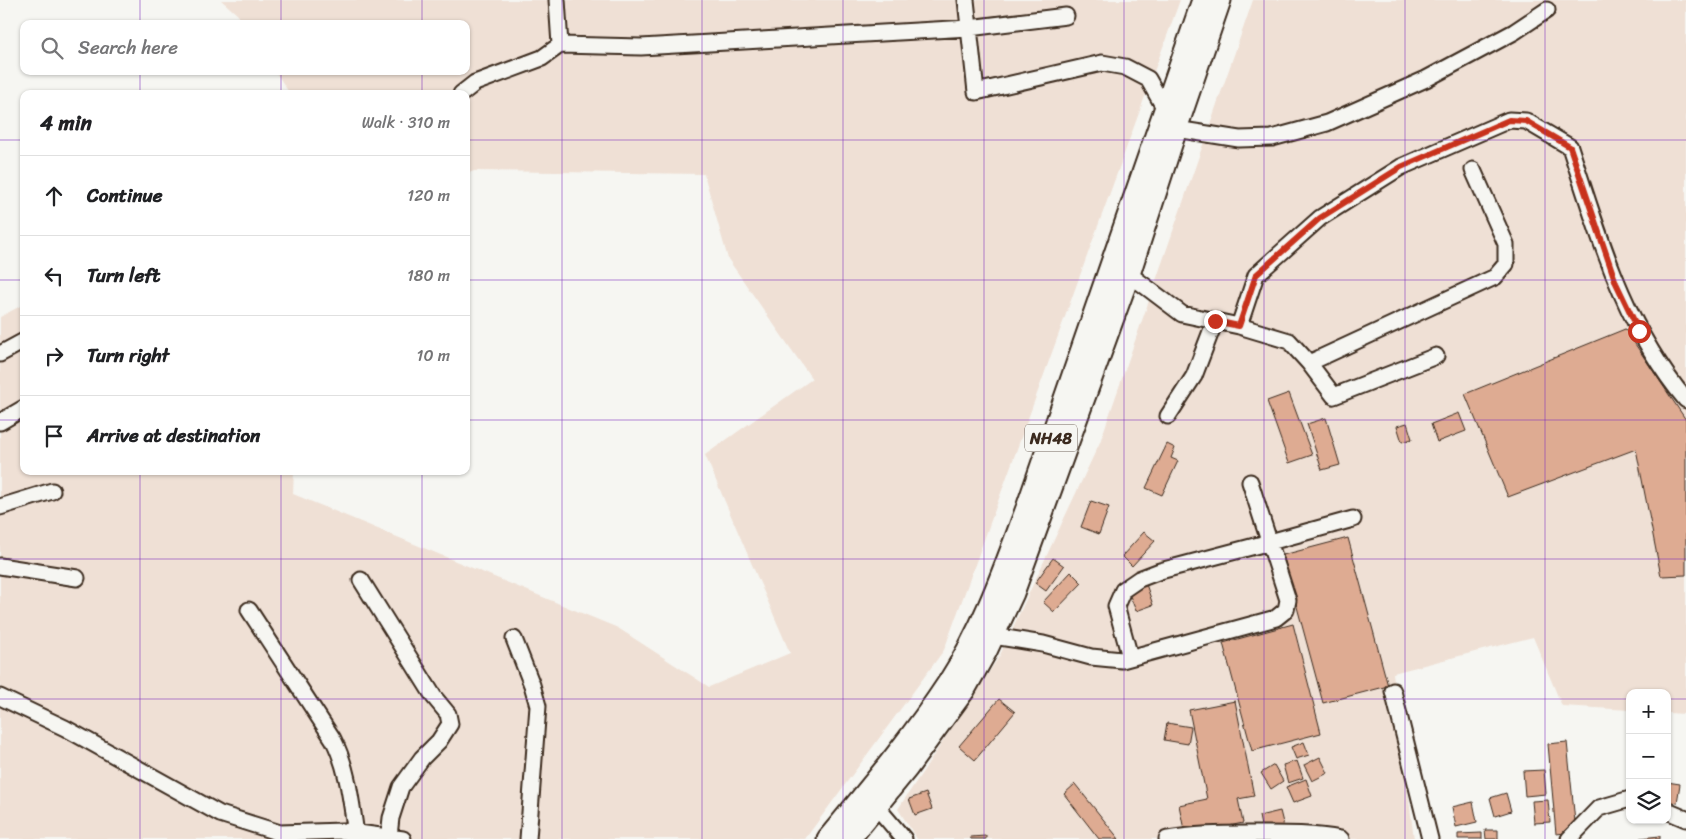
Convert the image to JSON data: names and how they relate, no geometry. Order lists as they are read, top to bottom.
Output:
{
  "streets": {
    "highway": ["NH48"]
  },
  "page": {
    "search": "Search here",
    "heading": ["4 min", "Walk · 310 m"],
    "list": [
      ["Continue", "120 m"],
      ["Turn left", "180 m"],
      ["Turn right", "10 m"],
      "Arrive at destination"
    ],
    "map_buttons": ["+", "−"]
  }
}
